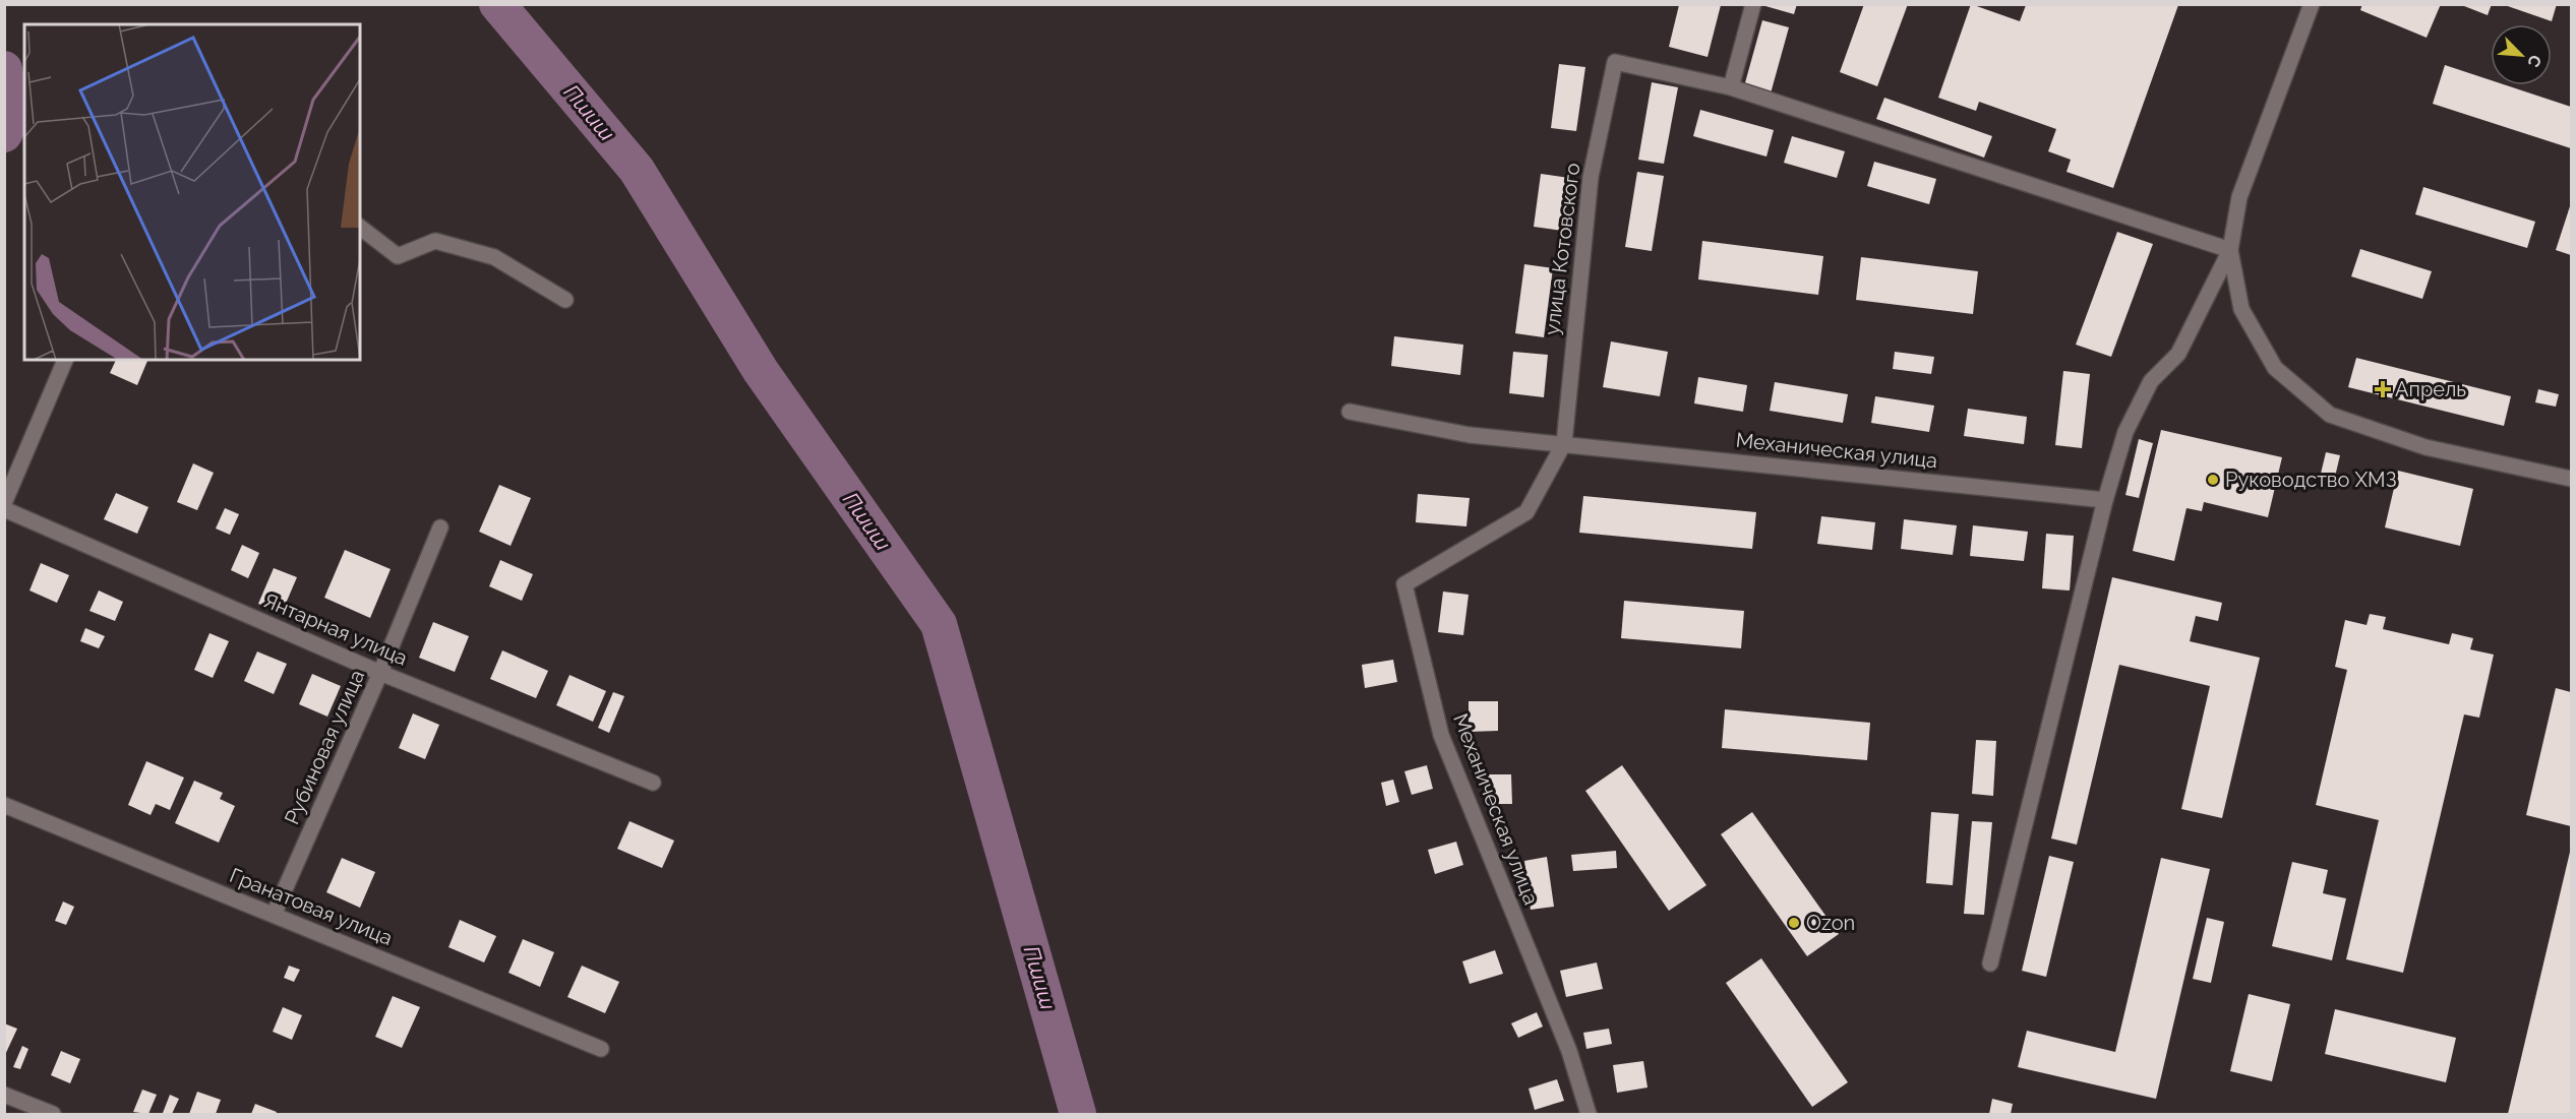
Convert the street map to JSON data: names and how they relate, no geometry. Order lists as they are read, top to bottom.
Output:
{
  "streets": {
    "street": [
      "улица Котовского",
      "Механическая улица",
      "Янтарная улица",
      "Рубиновая улица",
      "Гранатовая улица"
    ]
  },
  "crossings": [
    ["улица Котовского", "Механическая улица"],
    ["Янтарная улица", "Рубиновая улица"],
    ["Рубиновая улица", "Гранатовая улица"]
  ],
  "water": ["Пшиш"],
  "places": {
    "health": ["Апрель"],
    "other": ["Руководство ХМЗ", "Ozon"]
  },
  "north": "bottom right"
}
